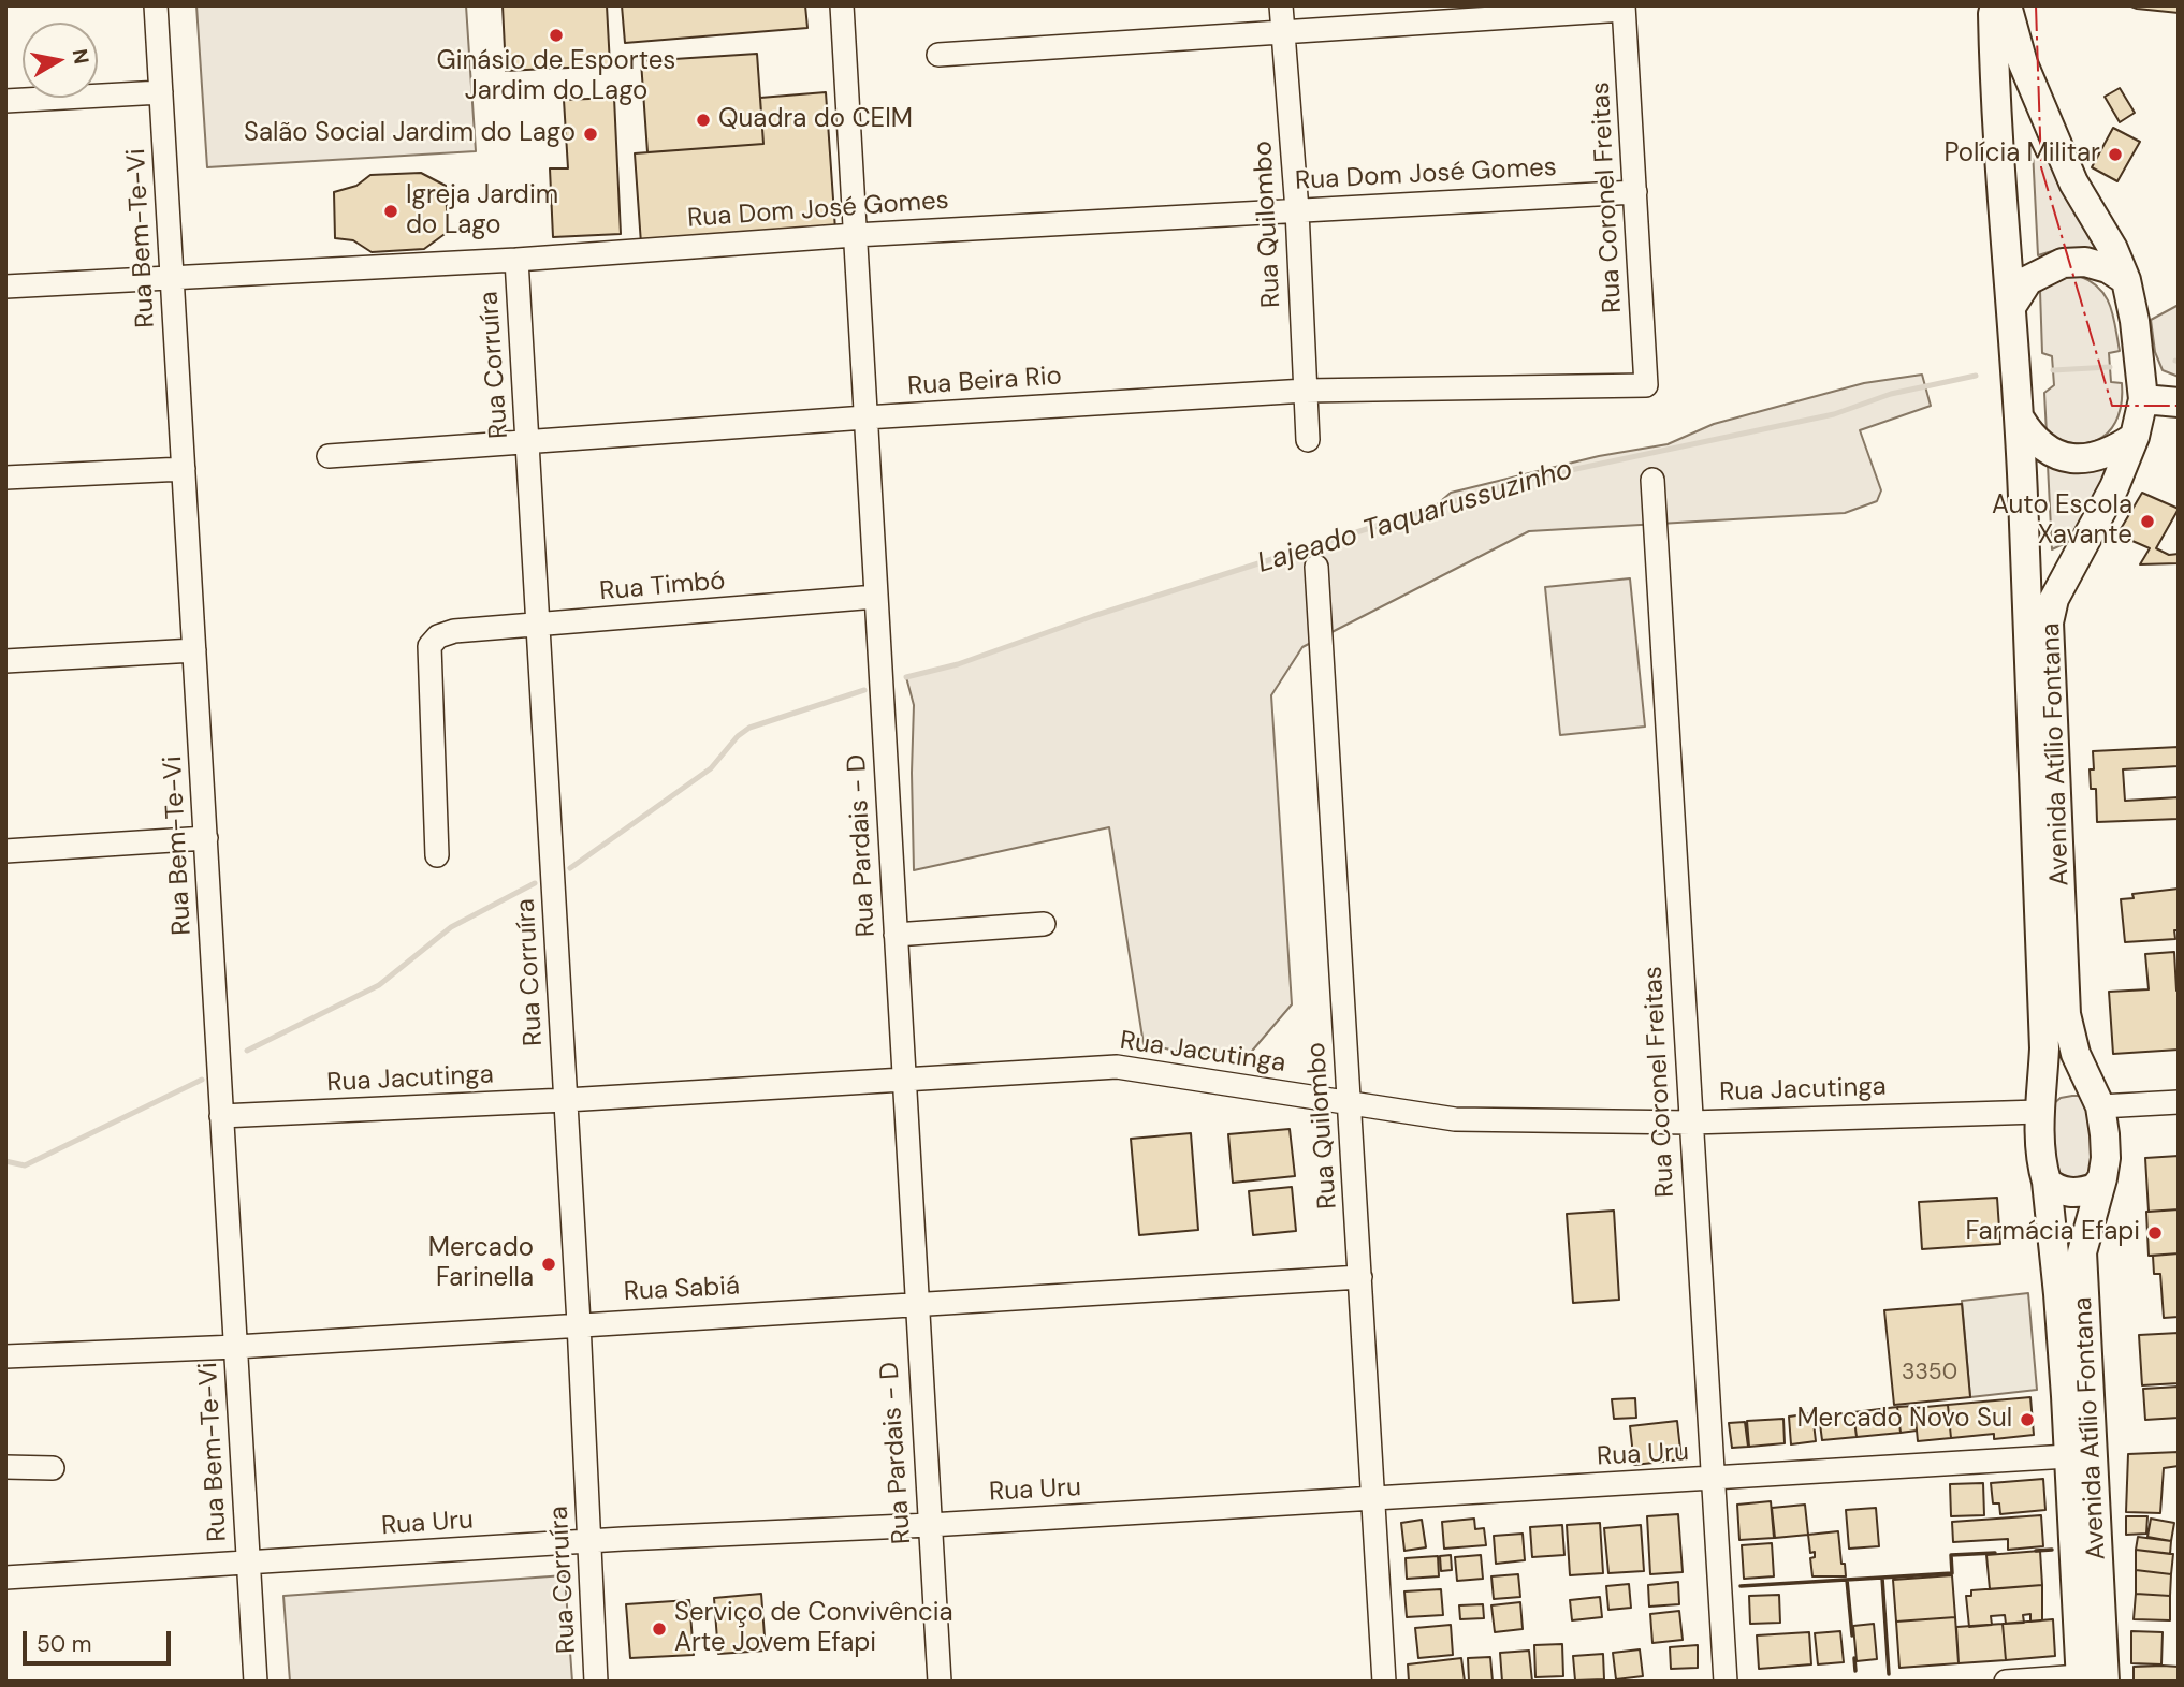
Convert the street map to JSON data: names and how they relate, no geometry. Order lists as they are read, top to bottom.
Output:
{
  "streets": {
    "main road": ["Avenida Atílio Fontana"],
    "street": [
      "Rua Dom José Gomes",
      "Rua Coronel Freitas",
      "Rua Quilombo",
      "Rua Bem-Te-Vi",
      "Rua Corruíra",
      "Rua Beira Rio",
      "Rua Timbó",
      "Rua Pardais - D",
      "Rua Jacutinga",
      "Rua Sabiá",
      "Rua Uru"
    ]
  },
  "crossings": [
    ["Rua Dom José Gomes", "Rua Coronel Freitas"],
    ["Rua Dom José Gomes", "Rua Quilombo"],
    ["Rua Dom José Gomes", "Rua Bem-Te-Vi"],
    ["Rua Dom José Gomes", "Rua Corruíra"],
    ["Rua Dom José Gomes", "Rua Pardais - D"],
    ["Rua Coronel Freitas", "Rua Beira Rio"],
    ["Rua Coronel Freitas", "Rua Jacutinga"],
    ["Rua Coronel Freitas", "Rua Uru"],
    ["Rua Quilombo", "Rua Beira Rio"],
    ["Rua Quilombo", "Rua Jacutinga"],
    ["Rua Quilombo", "Rua Sabiá"],
    ["Rua Quilombo", "Rua Uru"],
    ["Rua Bem-Te-Vi", "Rua Jacutinga"],
    ["Rua Bem-Te-Vi", "Rua Sabiá"],
    ["Rua Bem-Te-Vi", "Rua Uru"],
    ["Rua Corruíra", "Rua Beira Rio"],
    ["Rua Corruíra", "Rua Timbó"],
    ["Rua Corruíra", "Rua Jacutinga"],
    ["Rua Corruíra", "Rua Sabiá"],
    ["Rua Corruíra", "Rua Uru"],
    ["Rua Beira Rio", "Rua Pardais - D"],
    ["Rua Timbó", "Rua Pardais - D"],
    ["Avenida Atílio Fontana", "Rua Jacutinga"],
    ["Avenida Atílio Fontana", "Rua Uru"],
    ["Rua Pardais - D", "Rua Jacutinga"],
    ["Rua Pardais - D", "Rua Sabiá"],
    ["Rua Pardais - D", "Rua Uru"]
  ],
  "water": ["Lajeado Taquarussuzinho"],
  "places": [
    "Ginásio de Esportes Jardim do Lago",
    "Quadra do CEIM",
    "Salão Social Jardim do Lago",
    "Polícia Militar",
    "Igreja Jardim do Lago",
    "Auto Escola Xavante",
    "Farmácia Efapi",
    "Mercado Farinella",
    "Mercado Novo Sul",
    "Serviço de Convivência Arte Jovem Efapi"
  ],
  "house_numbers": ["3350"],
  "scale_bar": "50 m",
  "north": "right"
}
